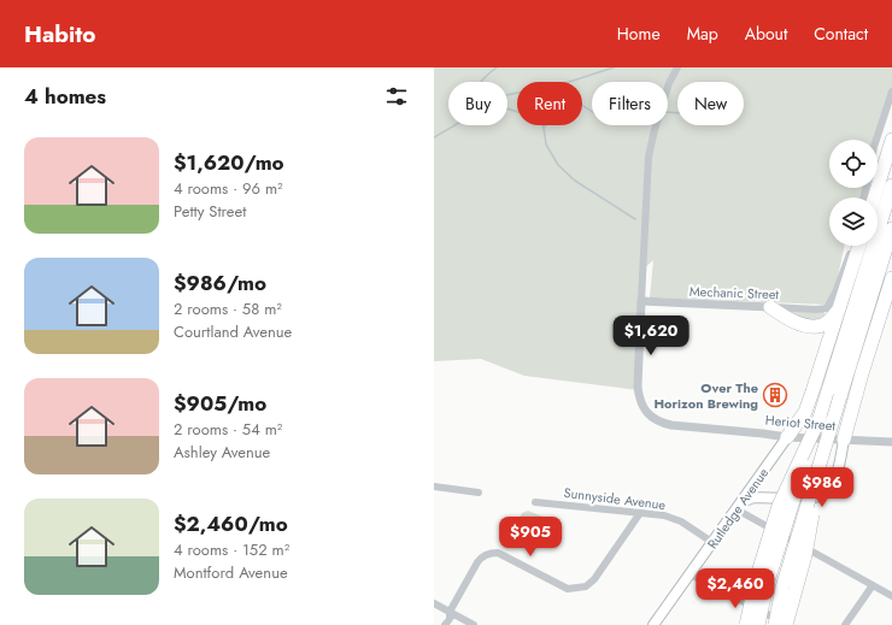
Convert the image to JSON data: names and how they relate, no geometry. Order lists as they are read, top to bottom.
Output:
{
  "streets": {
    "main road": ["Rutledge Avenue"],
    "street": ["Mechanic Street", "Heriot Street", "Sunnyside Avenue"]
  },
  "crossings": [
    ["Mechanic Street", "Heriot Street"],
    ["Heriot Street", "Rutledge Avenue"],
    ["Sunnyside Avenue", "Rutledge Avenue"]
  ],
  "places": {
    "building": ["Over The Horizon Brewing"]
  },
  "page": {
    "header": "Habito",
    "nav": [
      "Home",
      "Map",
      "About",
      "Contact"
    ],
    "heading": "4 homes",
    "chip": [
      "Buy",
      "Rent",
      "Filters",
      "New"
    ],
    "list": [
      {
        "name": "$1,620/mo",
        "note": "4 rooms · 96 m² · Petty Street"
      },
      {
        "name": "$986/mo",
        "note": "2 rooms · 58 m² · Courtland Avenue"
      },
      {
        "name": "$905/mo",
        "note": "2 rooms · 54 m² · Ashley Avenue"
      },
      {
        "name": "$2,460/mo",
        "note": "4 rooms · 152 m² · Montford Avenue"
      }
    ],
    "price": [
      "$1,620",
      "$986",
      "$905",
      "$2,460"
    ]
  }
}
